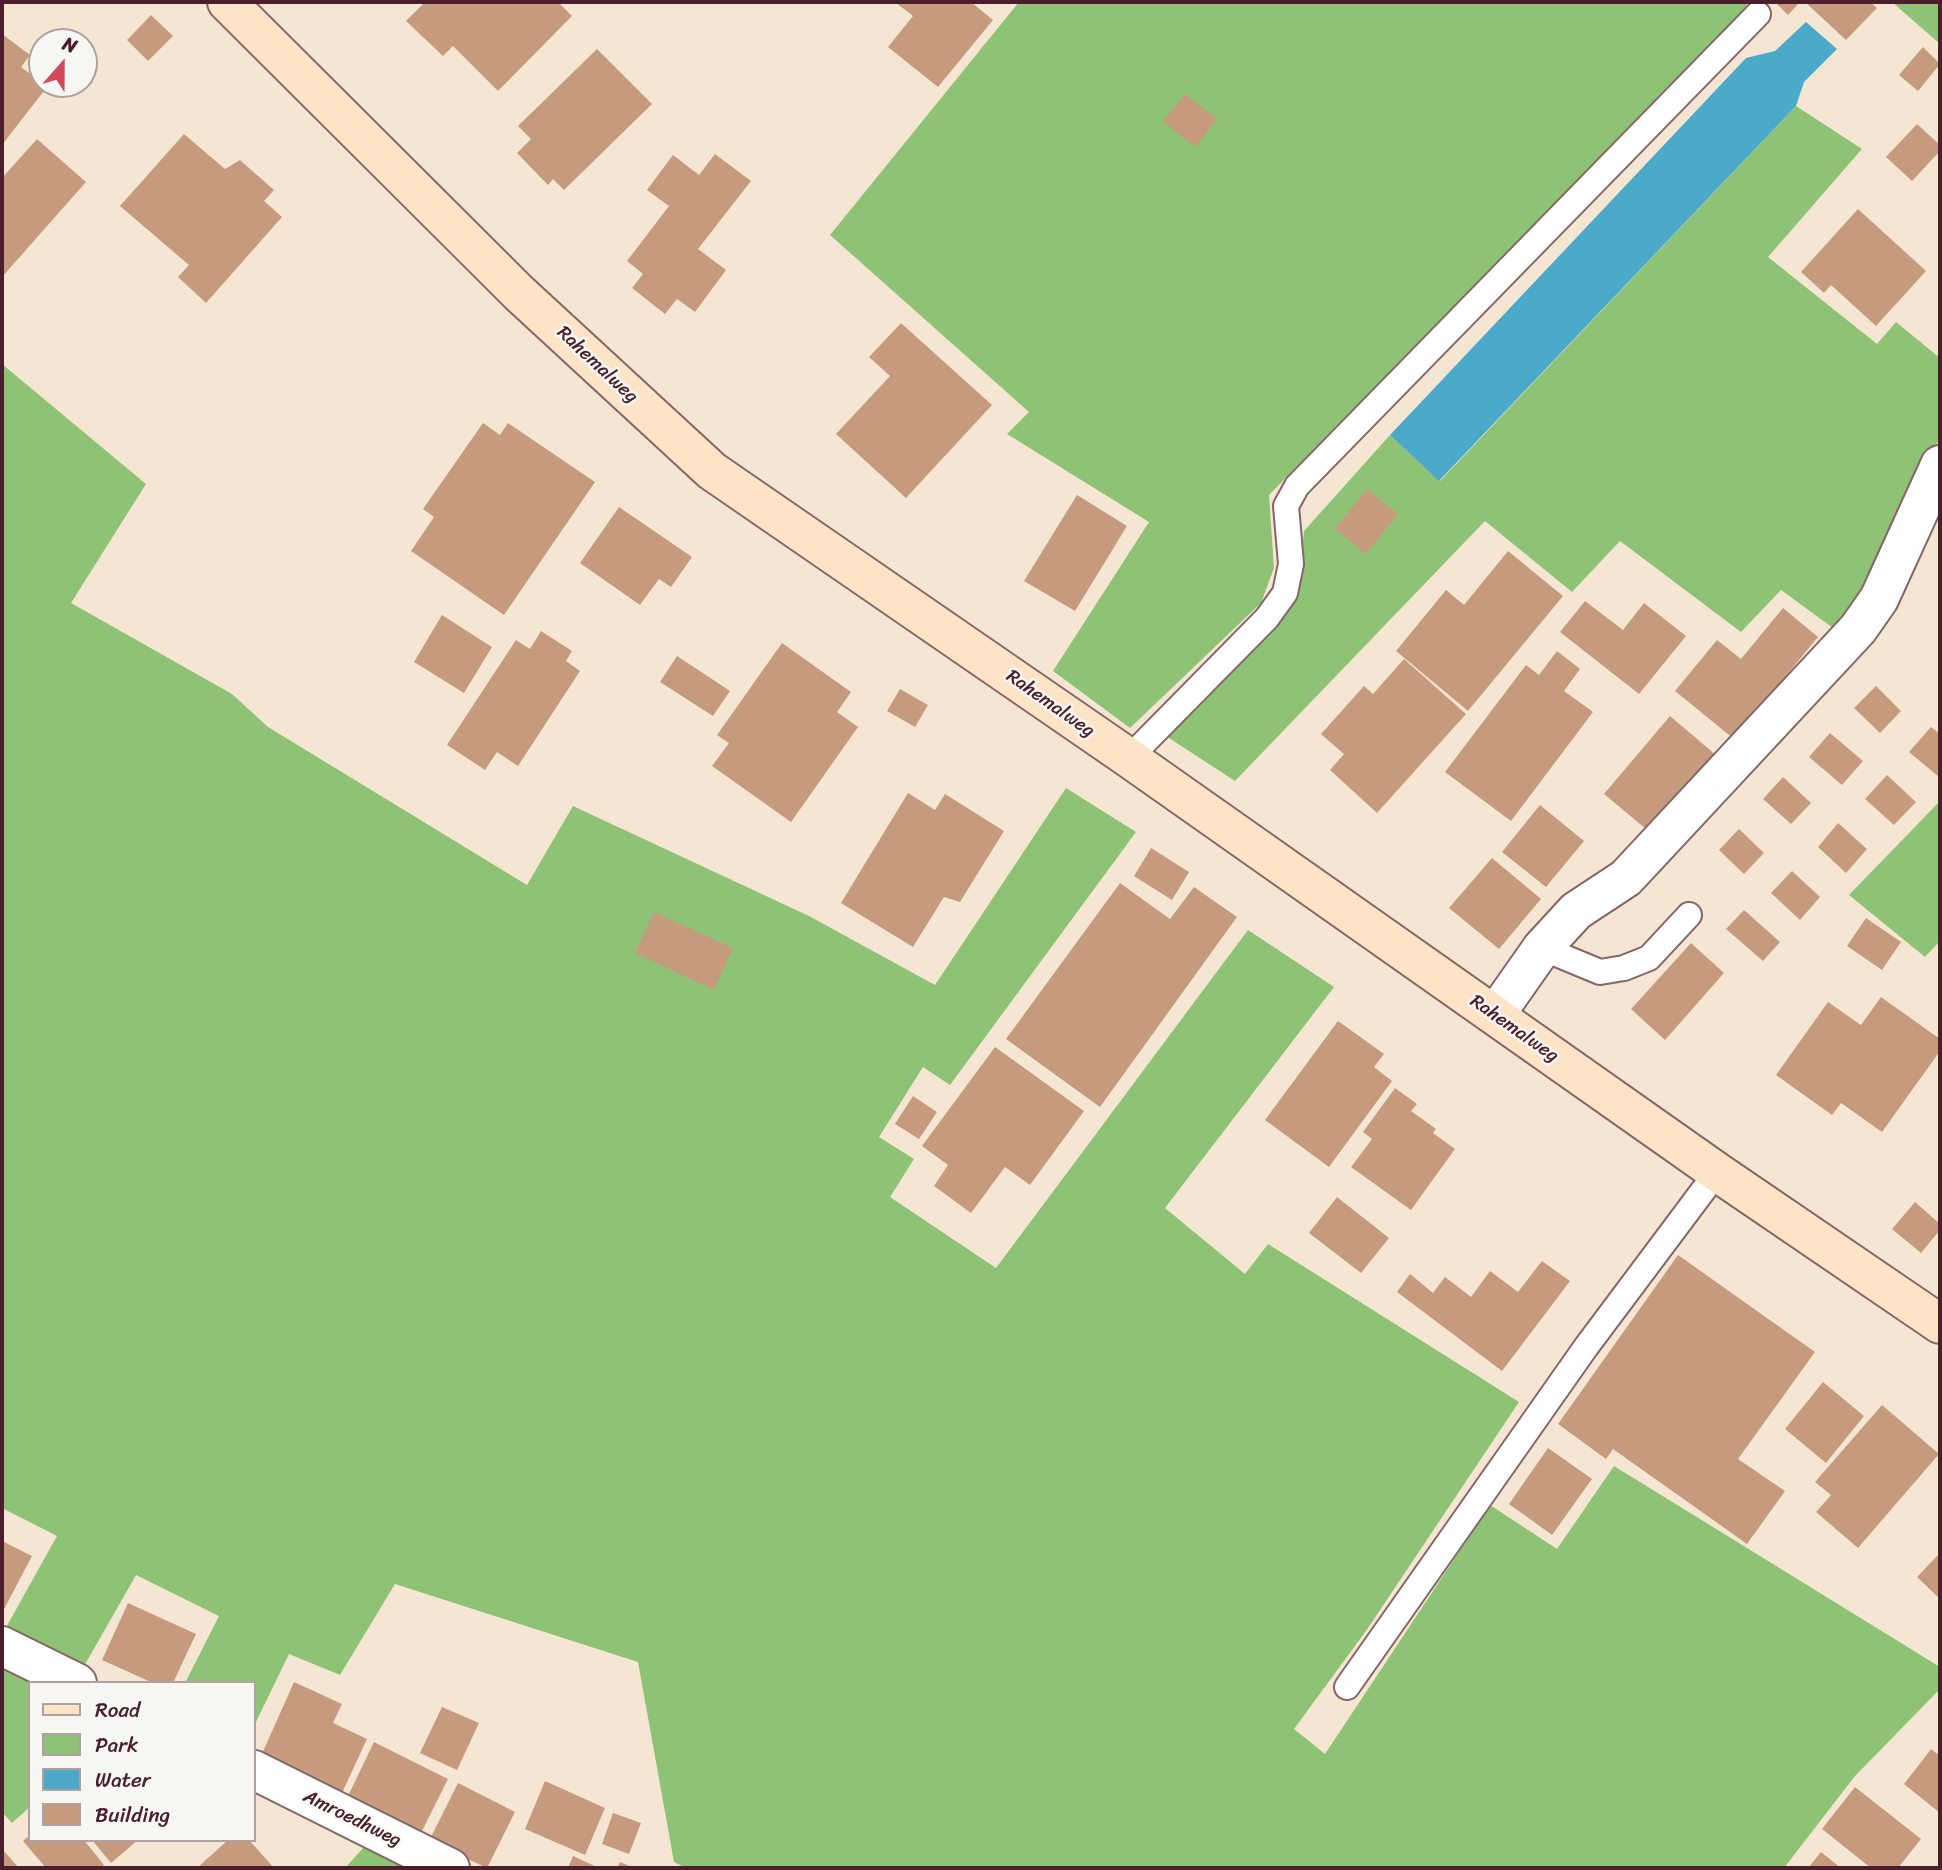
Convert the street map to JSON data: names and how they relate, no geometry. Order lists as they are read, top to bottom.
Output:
{
  "streets": {
    "street": ["Rahemalweg", "Amroedhweg"]
  },
  "legend": [
    "Road",
    "Park",
    "Water",
    "Building"
  ],
  "north": "top"
}
